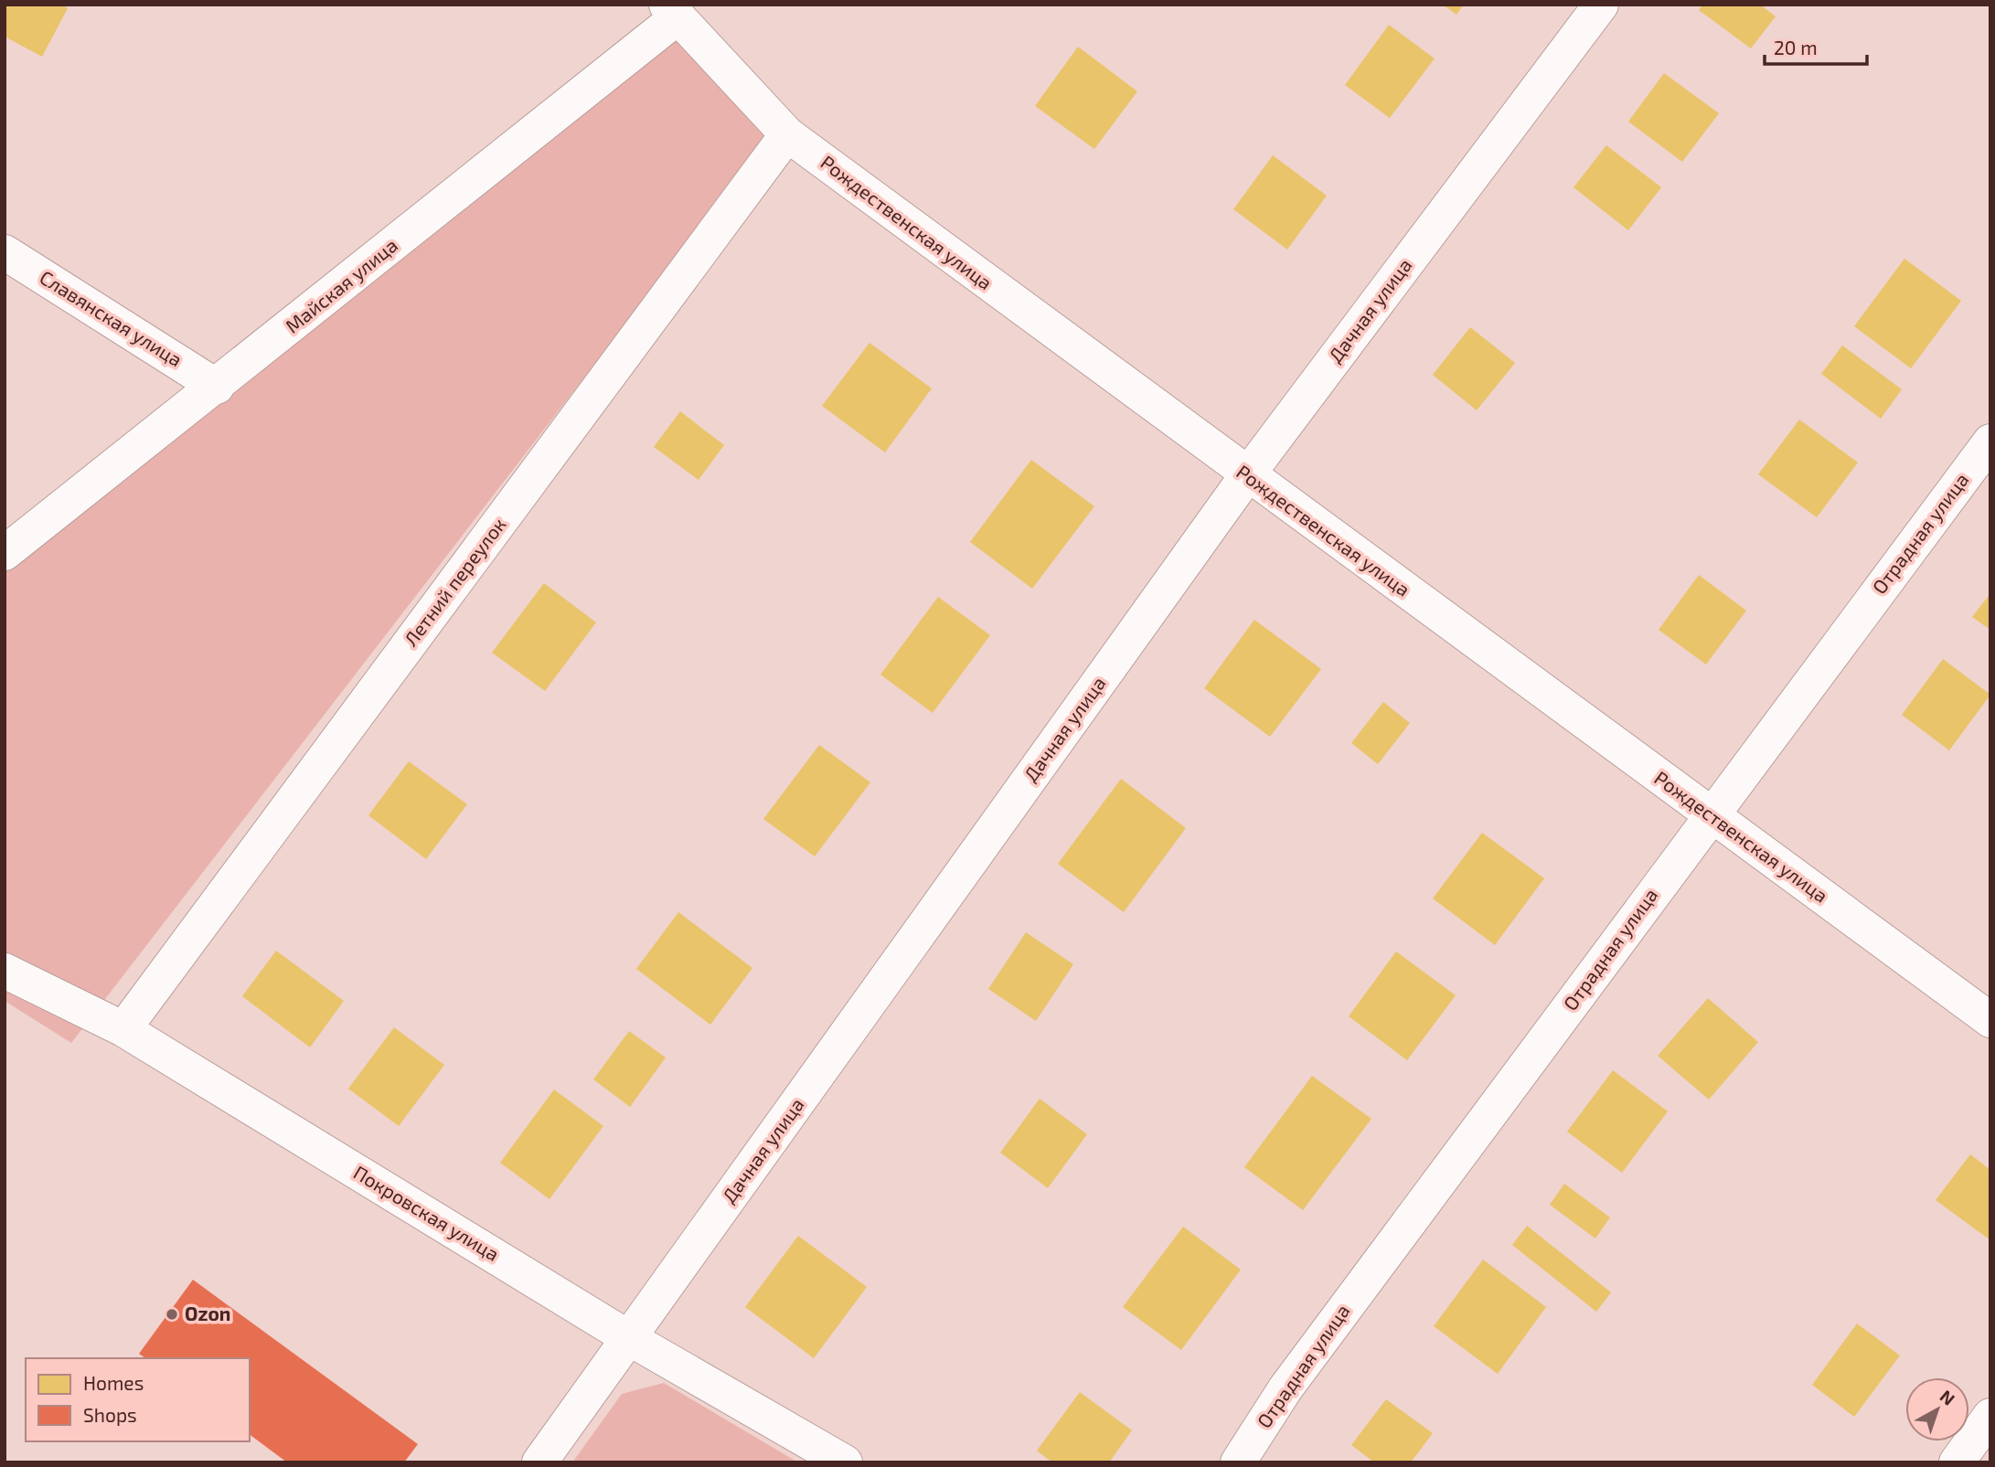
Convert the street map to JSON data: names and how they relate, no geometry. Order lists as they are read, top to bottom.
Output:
{
  "streets": {
    "street": [
      "Рождественская улица",
      "Майская улица",
      "Дачная улица",
      "Славянская улица",
      "Отрадная улица",
      "Летний переулок",
      "Покровская улица"
    ]
  },
  "crossings": [
    ["Рождественская улица", "Майская улица"],
    ["Рождественская улица", "Дачная улица"],
    ["Рождественская улица", "Отрадная улица"],
    ["Рождественская улица", "Летний переулок"],
    ["Майская улица", "Славянская улица"],
    ["Дачная улица", "Покровская улица"],
    ["Летний переулок", "Покровская улица"]
  ],
  "places": ["Ozon"],
  "legend": ["Homes", "Shops"],
  "scale_bar": "20 m",
  "north": "top right"
}
